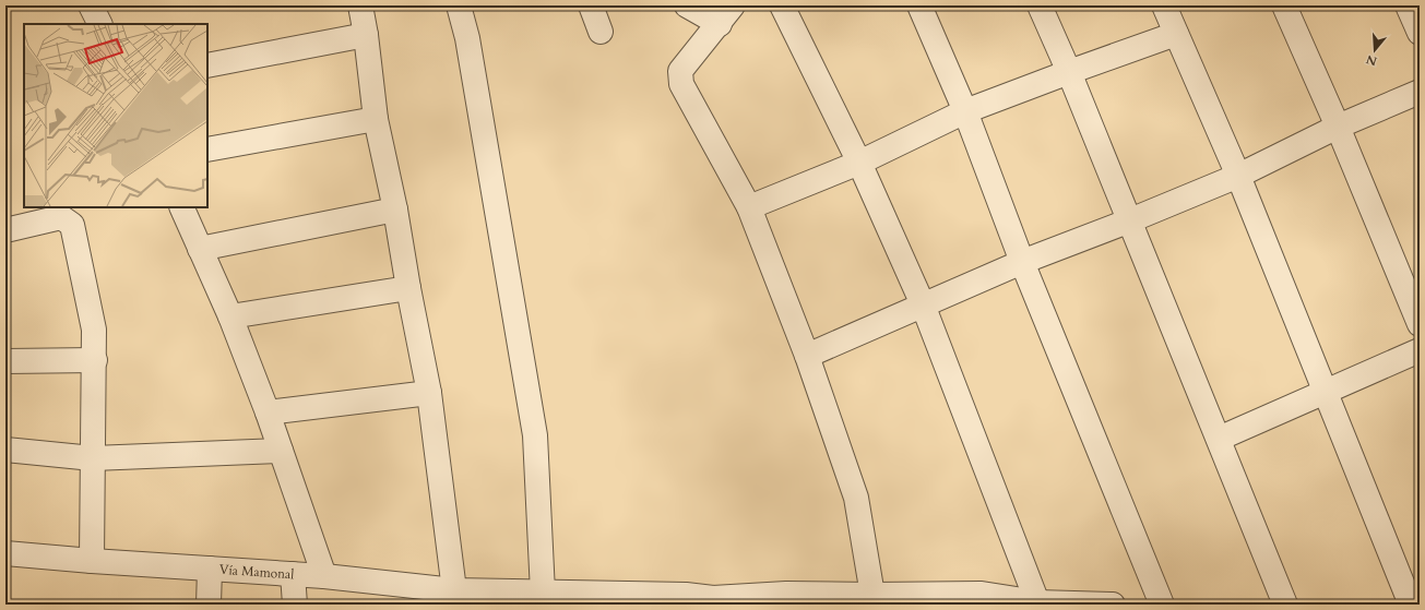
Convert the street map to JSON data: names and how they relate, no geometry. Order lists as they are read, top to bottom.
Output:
{
  "streets": {
    "street": ["Vía Mamonal"]
  },
  "north": "bottom"
}
